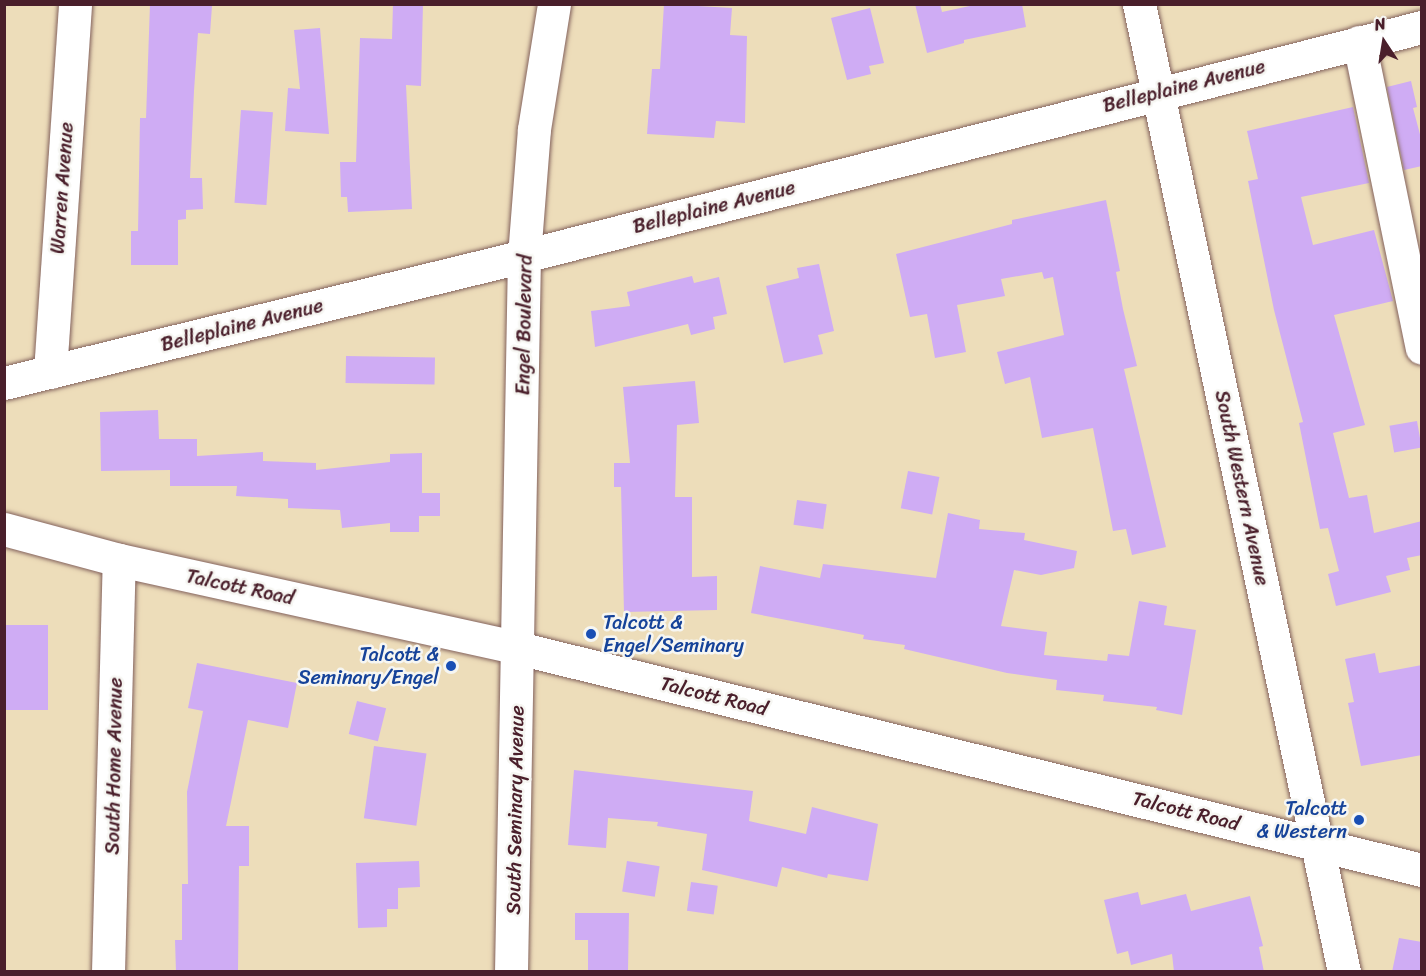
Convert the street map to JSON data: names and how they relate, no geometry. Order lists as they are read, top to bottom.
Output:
{
  "streets": {
    "street": [
      "Belleplaine Avenue",
      "Warren Avenue",
      "Engel Boulevard",
      "South Western Avenue",
      "Talcott Road",
      "South Home Avenue",
      "South Seminary Avenue"
    ]
  },
  "crossings": [
    ["Belleplaine Avenue", "Warren Avenue"],
    ["Belleplaine Avenue", "Engel Boulevard"],
    ["Belleplaine Avenue", "South Western Avenue"],
    ["Engel Boulevard", "Talcott Road"],
    ["Engel Boulevard", "South Seminary Avenue"],
    ["South Western Avenue", "Talcott Road"],
    ["Talcott Road", "South Home Avenue"],
    ["Talcott Road", "South Seminary Avenue"]
  ],
  "places": ["Talcott & Engel/Seminary", "Talcott & Seminary/Engel", "Talcott & Western"],
  "north": "top"
}
